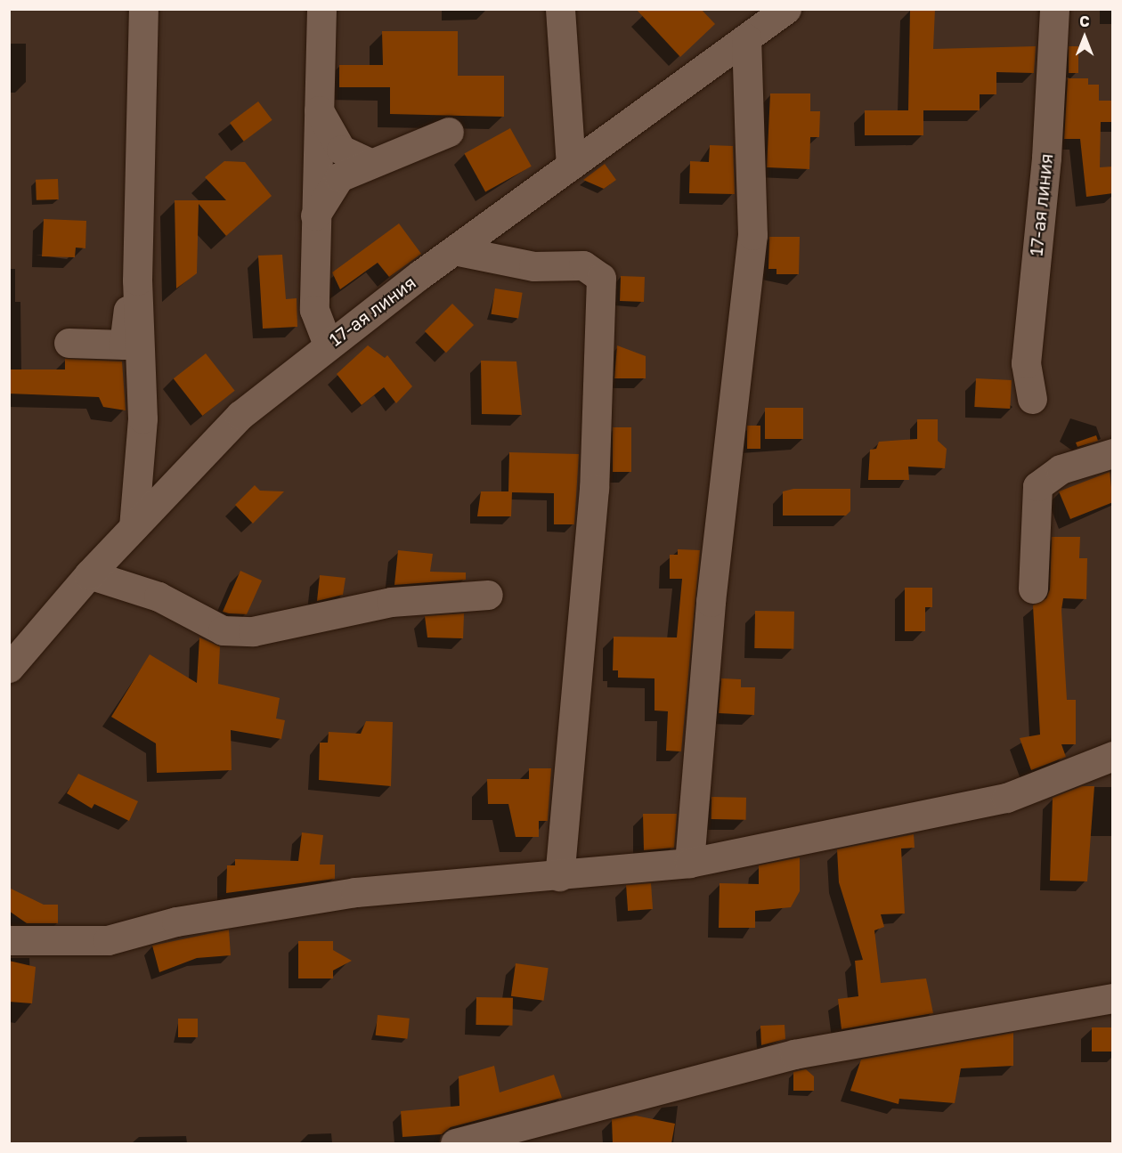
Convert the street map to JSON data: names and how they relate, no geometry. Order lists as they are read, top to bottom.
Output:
{
  "streets": {
    "street": ["17-ая линия"]
  },
  "north": "top"
}
